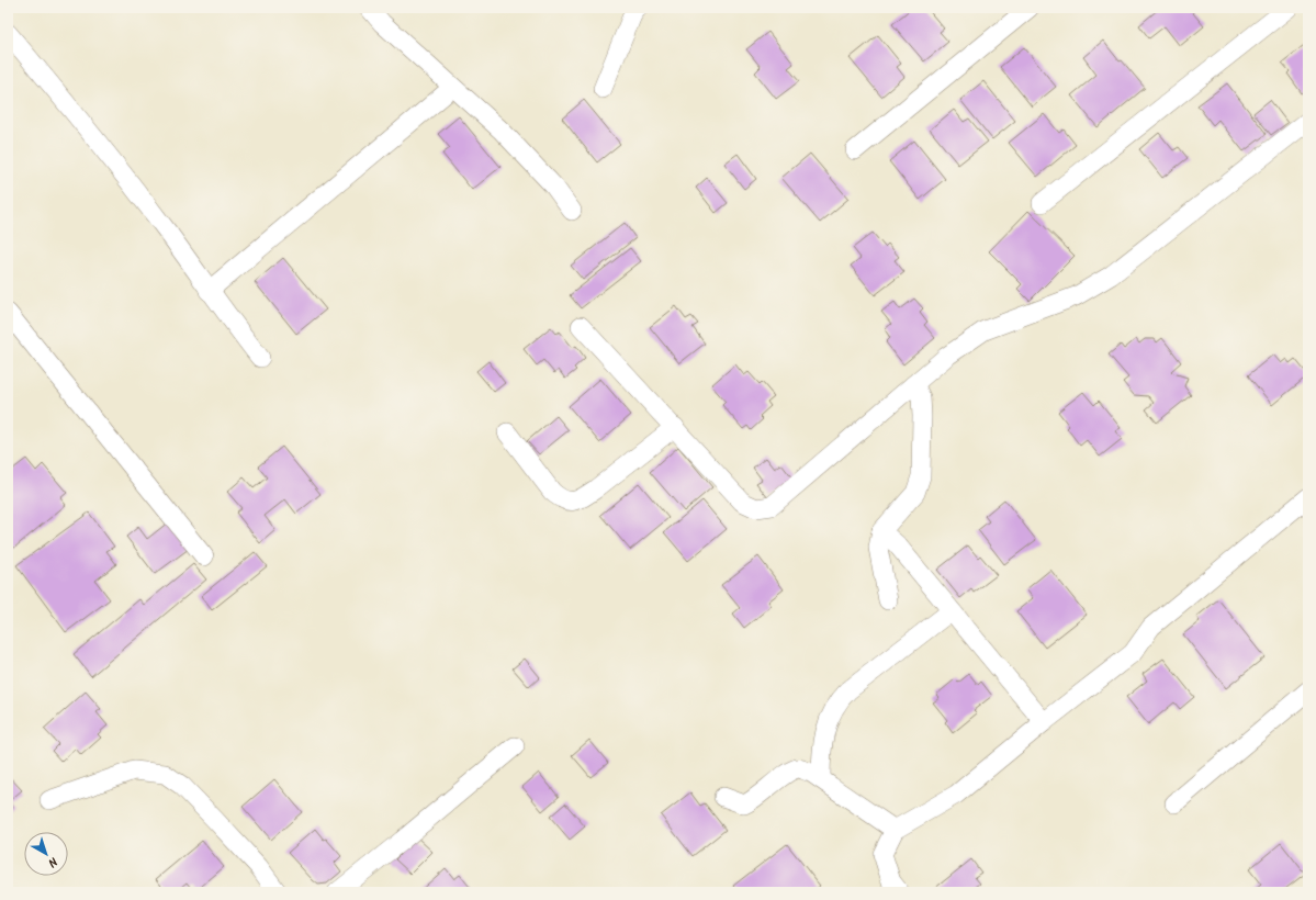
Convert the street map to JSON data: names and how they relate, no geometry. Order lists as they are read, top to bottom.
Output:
{
  "north": "bottom right"
}
